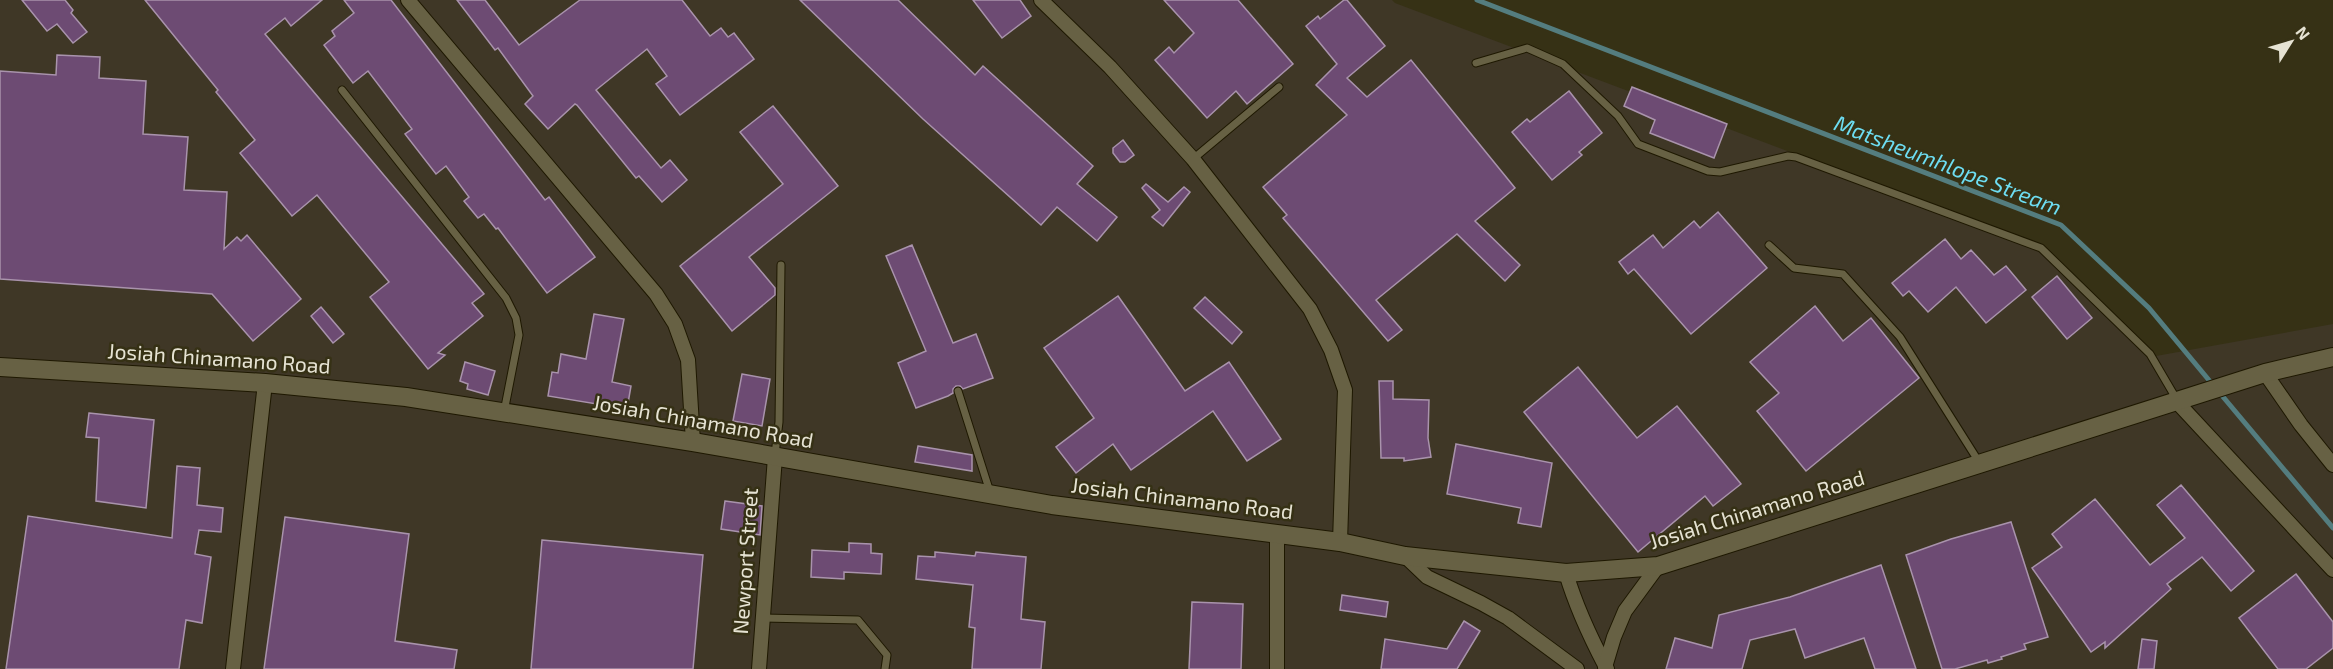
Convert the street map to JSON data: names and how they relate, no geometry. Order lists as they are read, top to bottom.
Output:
{
  "streets": {
    "street": ["Josiah Chinamano Road", "Newport Street"]
  },
  "crossings": [
    ["Josiah Chinamano Road", "Newport Street"]
  ],
  "water": ["Matsheumhlope Stream"],
  "north": "top right"
}
